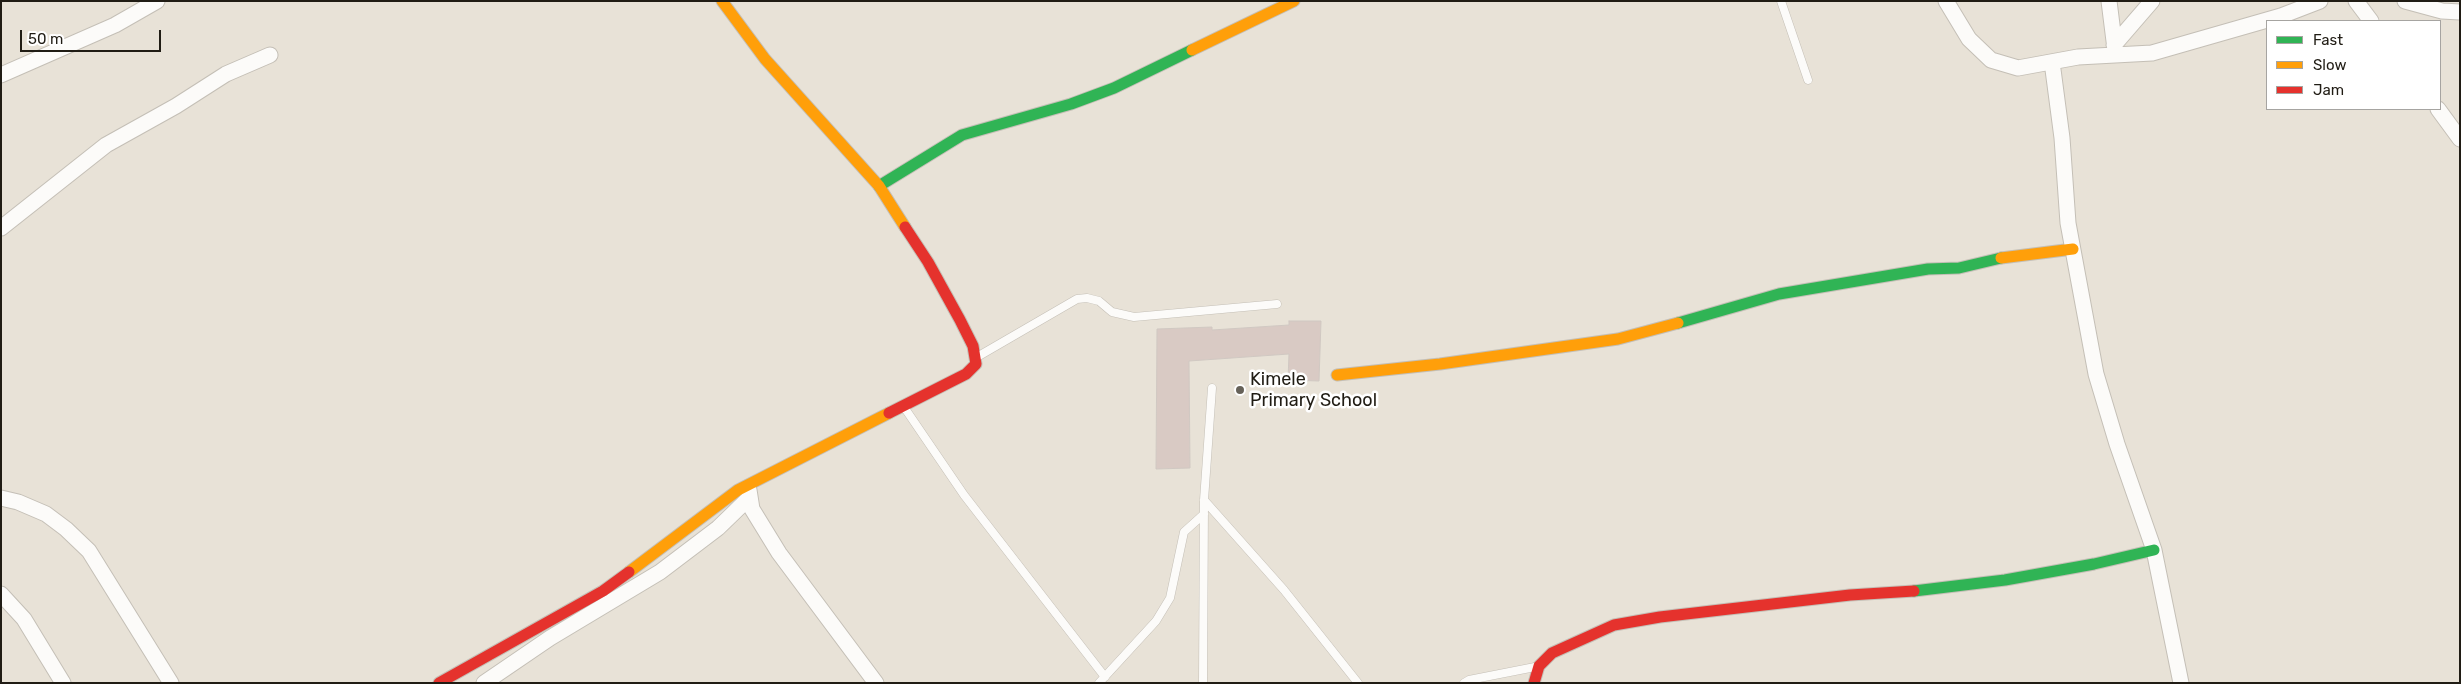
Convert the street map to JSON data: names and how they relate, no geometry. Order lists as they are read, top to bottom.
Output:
{
  "places": ["Kimele Primary School"],
  "legend": ["Fast", "Slow", "Jam"],
  "scale_bar": "50 m"
}
